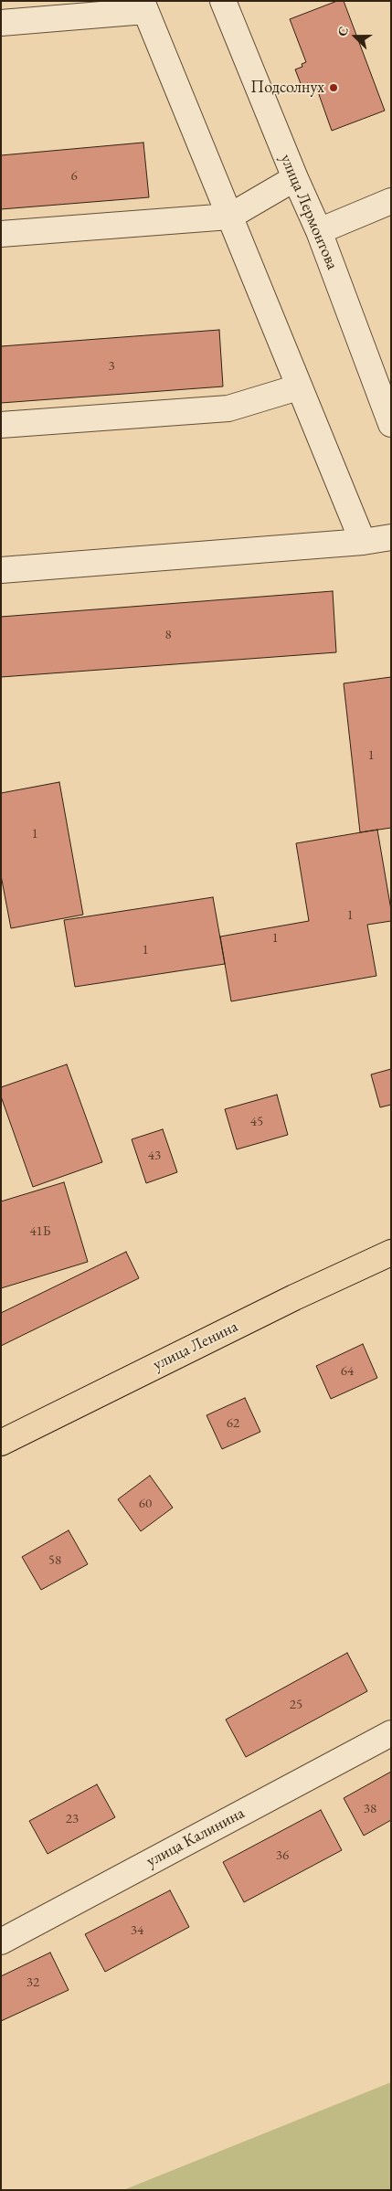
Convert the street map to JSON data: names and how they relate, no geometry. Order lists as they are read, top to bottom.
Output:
{
  "streets": {
    "main road": ["улица Ленина"],
    "street": ["улица Лермонтова", "улица Калинина"]
  },
  "places": ["Подсолнух"],
  "house_numbers": [
    "6",
    "3",
    "8",
    "1",
    "1",
    "1",
    "1",
    "1",
    "45",
    "43",
    "41Б",
    "64",
    "62",
    "60",
    "58",
    "25",
    "38",
    "23",
    "36",
    "34",
    "32"
  ],
  "north": "left"
}
